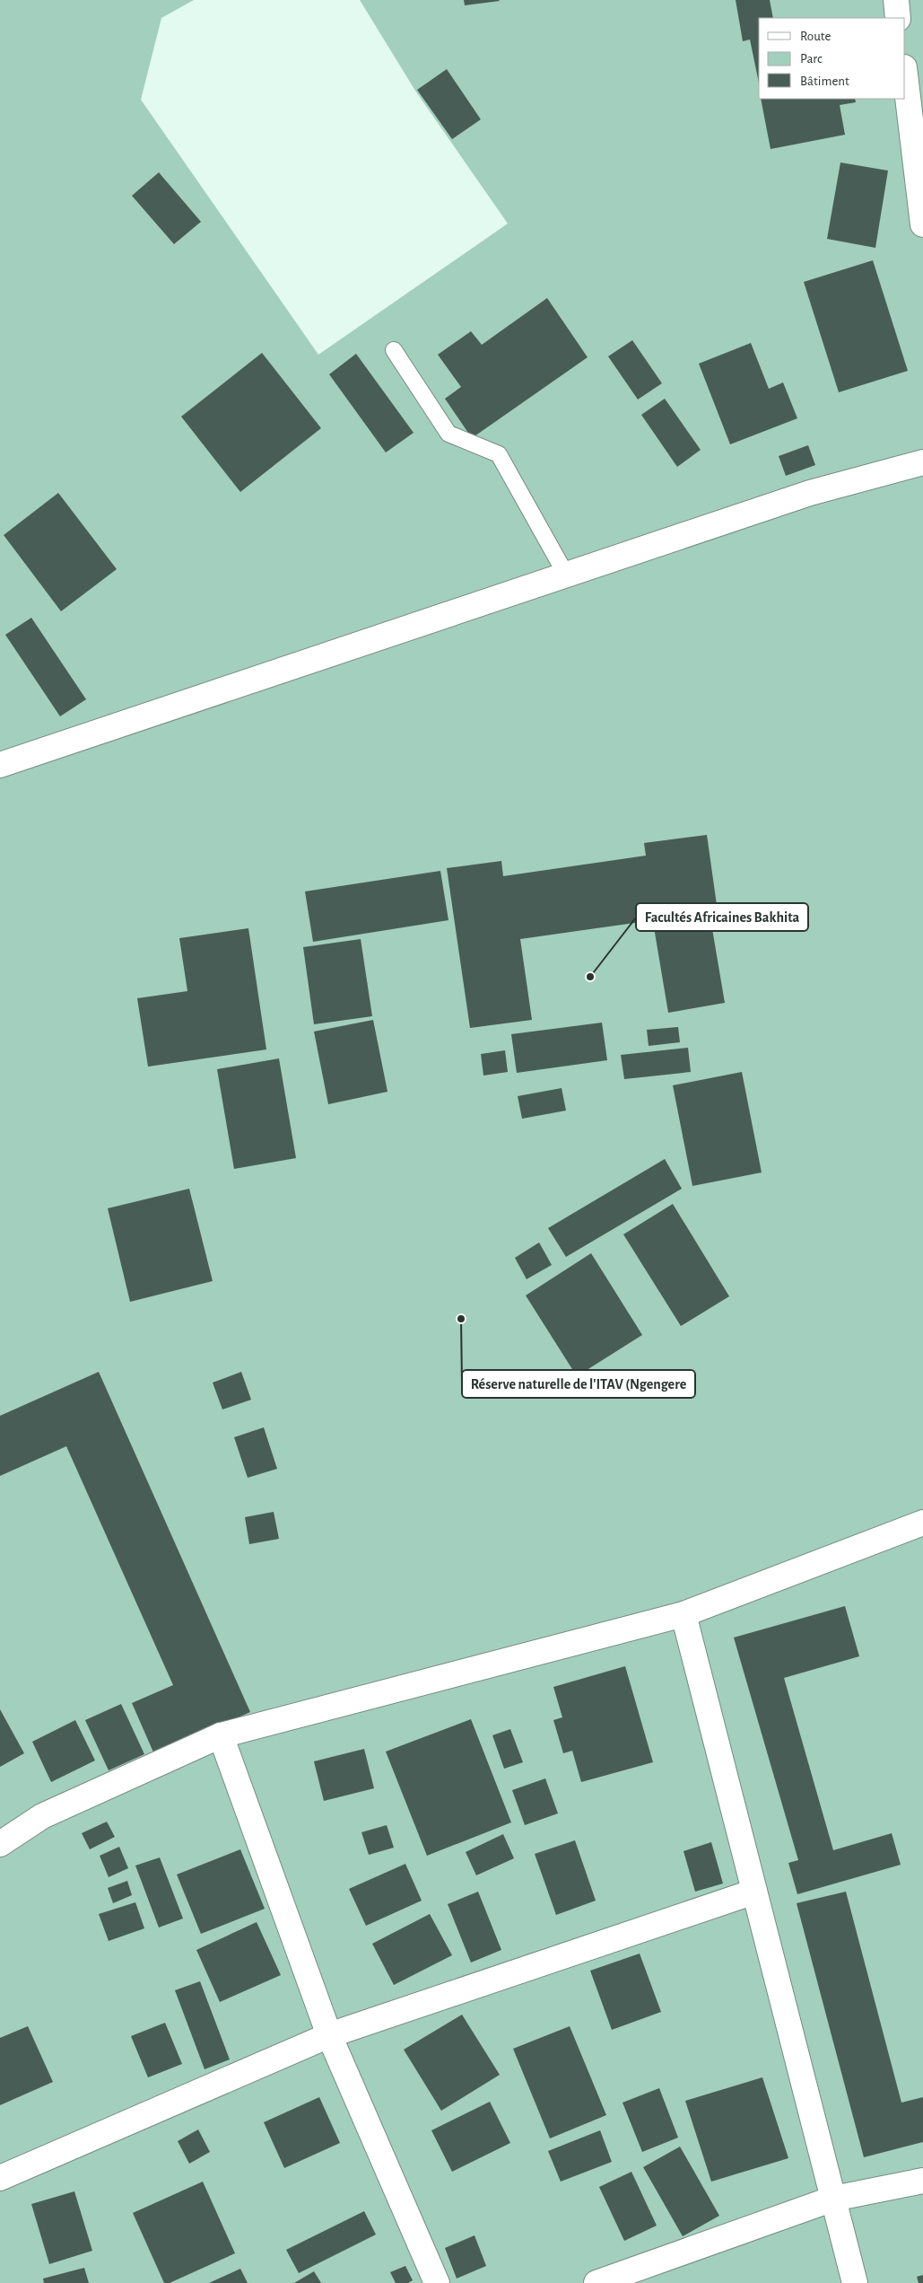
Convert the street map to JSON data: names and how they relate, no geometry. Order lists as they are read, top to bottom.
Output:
{
  "places": ["Facultés Africaines Bakhita", "Réserve naturelle de l'ITAV (Ngengere"],
  "legend": ["Route", "Parc", "Bâtiment"]
}
